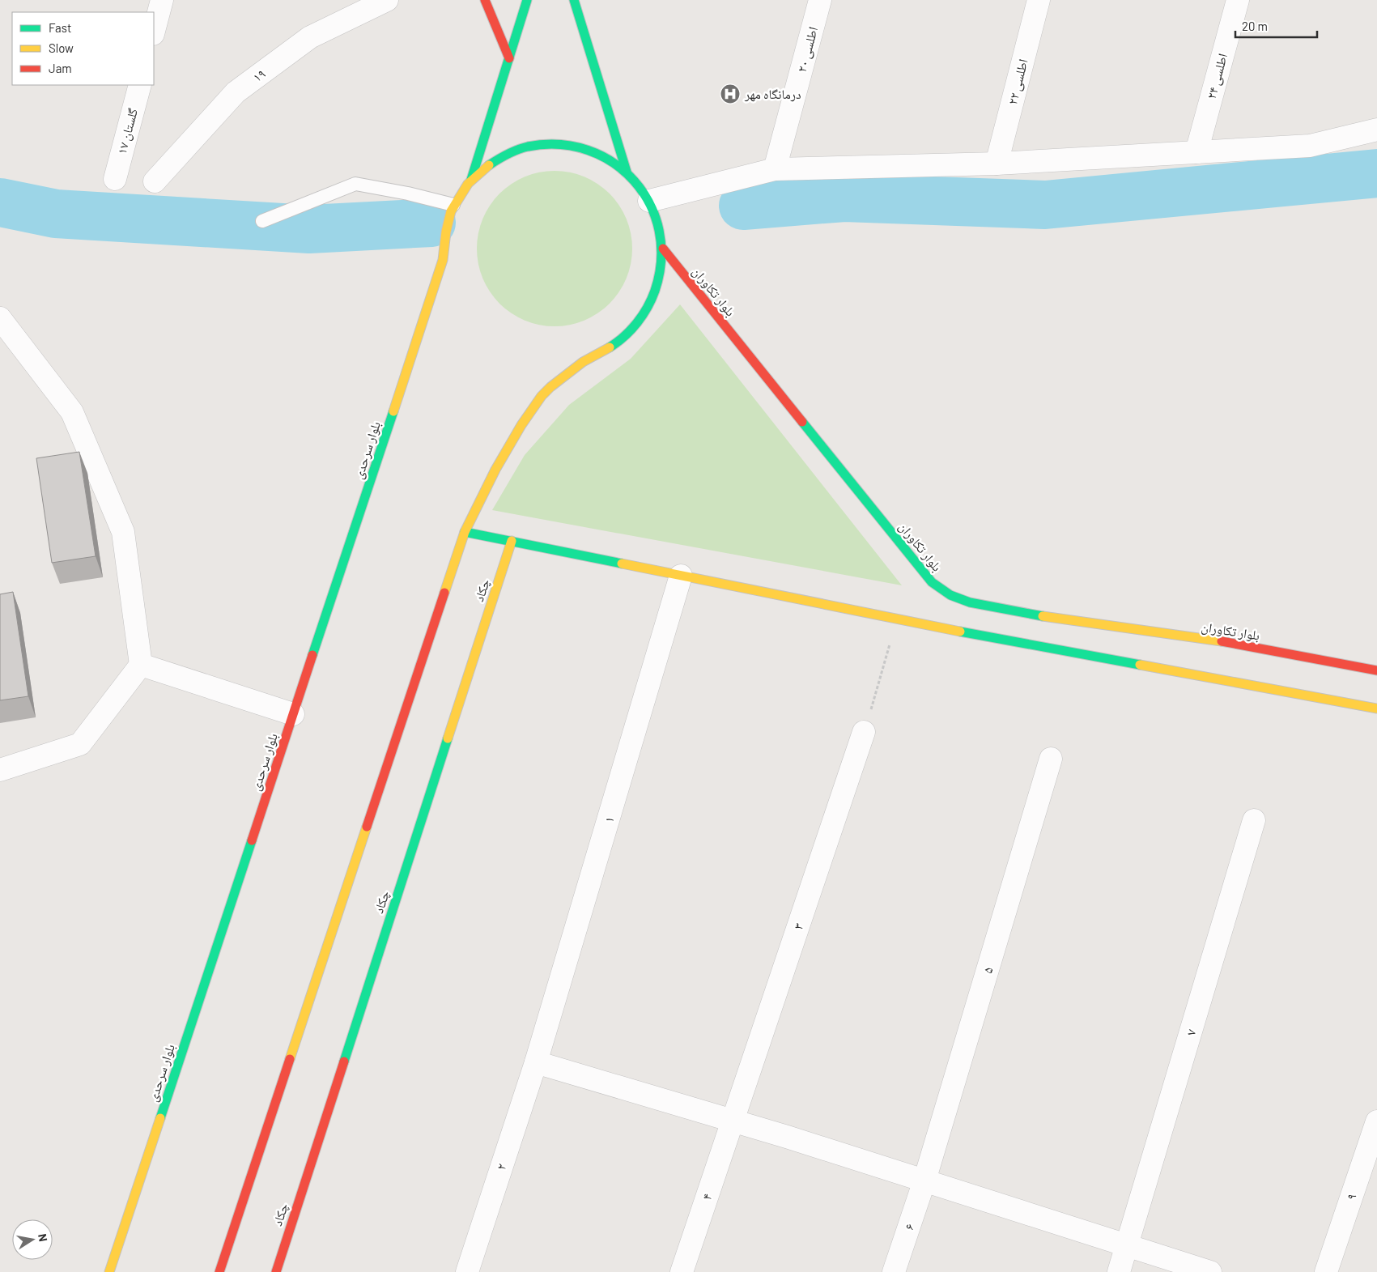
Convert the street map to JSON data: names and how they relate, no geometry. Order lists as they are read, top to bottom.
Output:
{
  "streets": {
    "main road": ["بلوار تکاوران", "بلوار سرحدی", "چکاد"],
    "street": [
      "اطلسی ۲۰",
      "۱۹",
      "اطلسی ۲۴",
      "اطلسی ۲۲",
      "گلستان ۱۷",
      "۱",
      "۳",
      "۵",
      "۷",
      "۲",
      "۴",
      "۹",
      "۶"
    ]
  },
  "crossings": [
    ["۱", "۲"],
    ["۳", "۴"],
    ["۵", "۶"]
  ],
  "places": {
    "hospital": ["درمانگاه مهر"]
  },
  "legend": ["Fast", "Slow", "Jam"],
  "scale_bar": "20 m",
  "north": "right"
}
